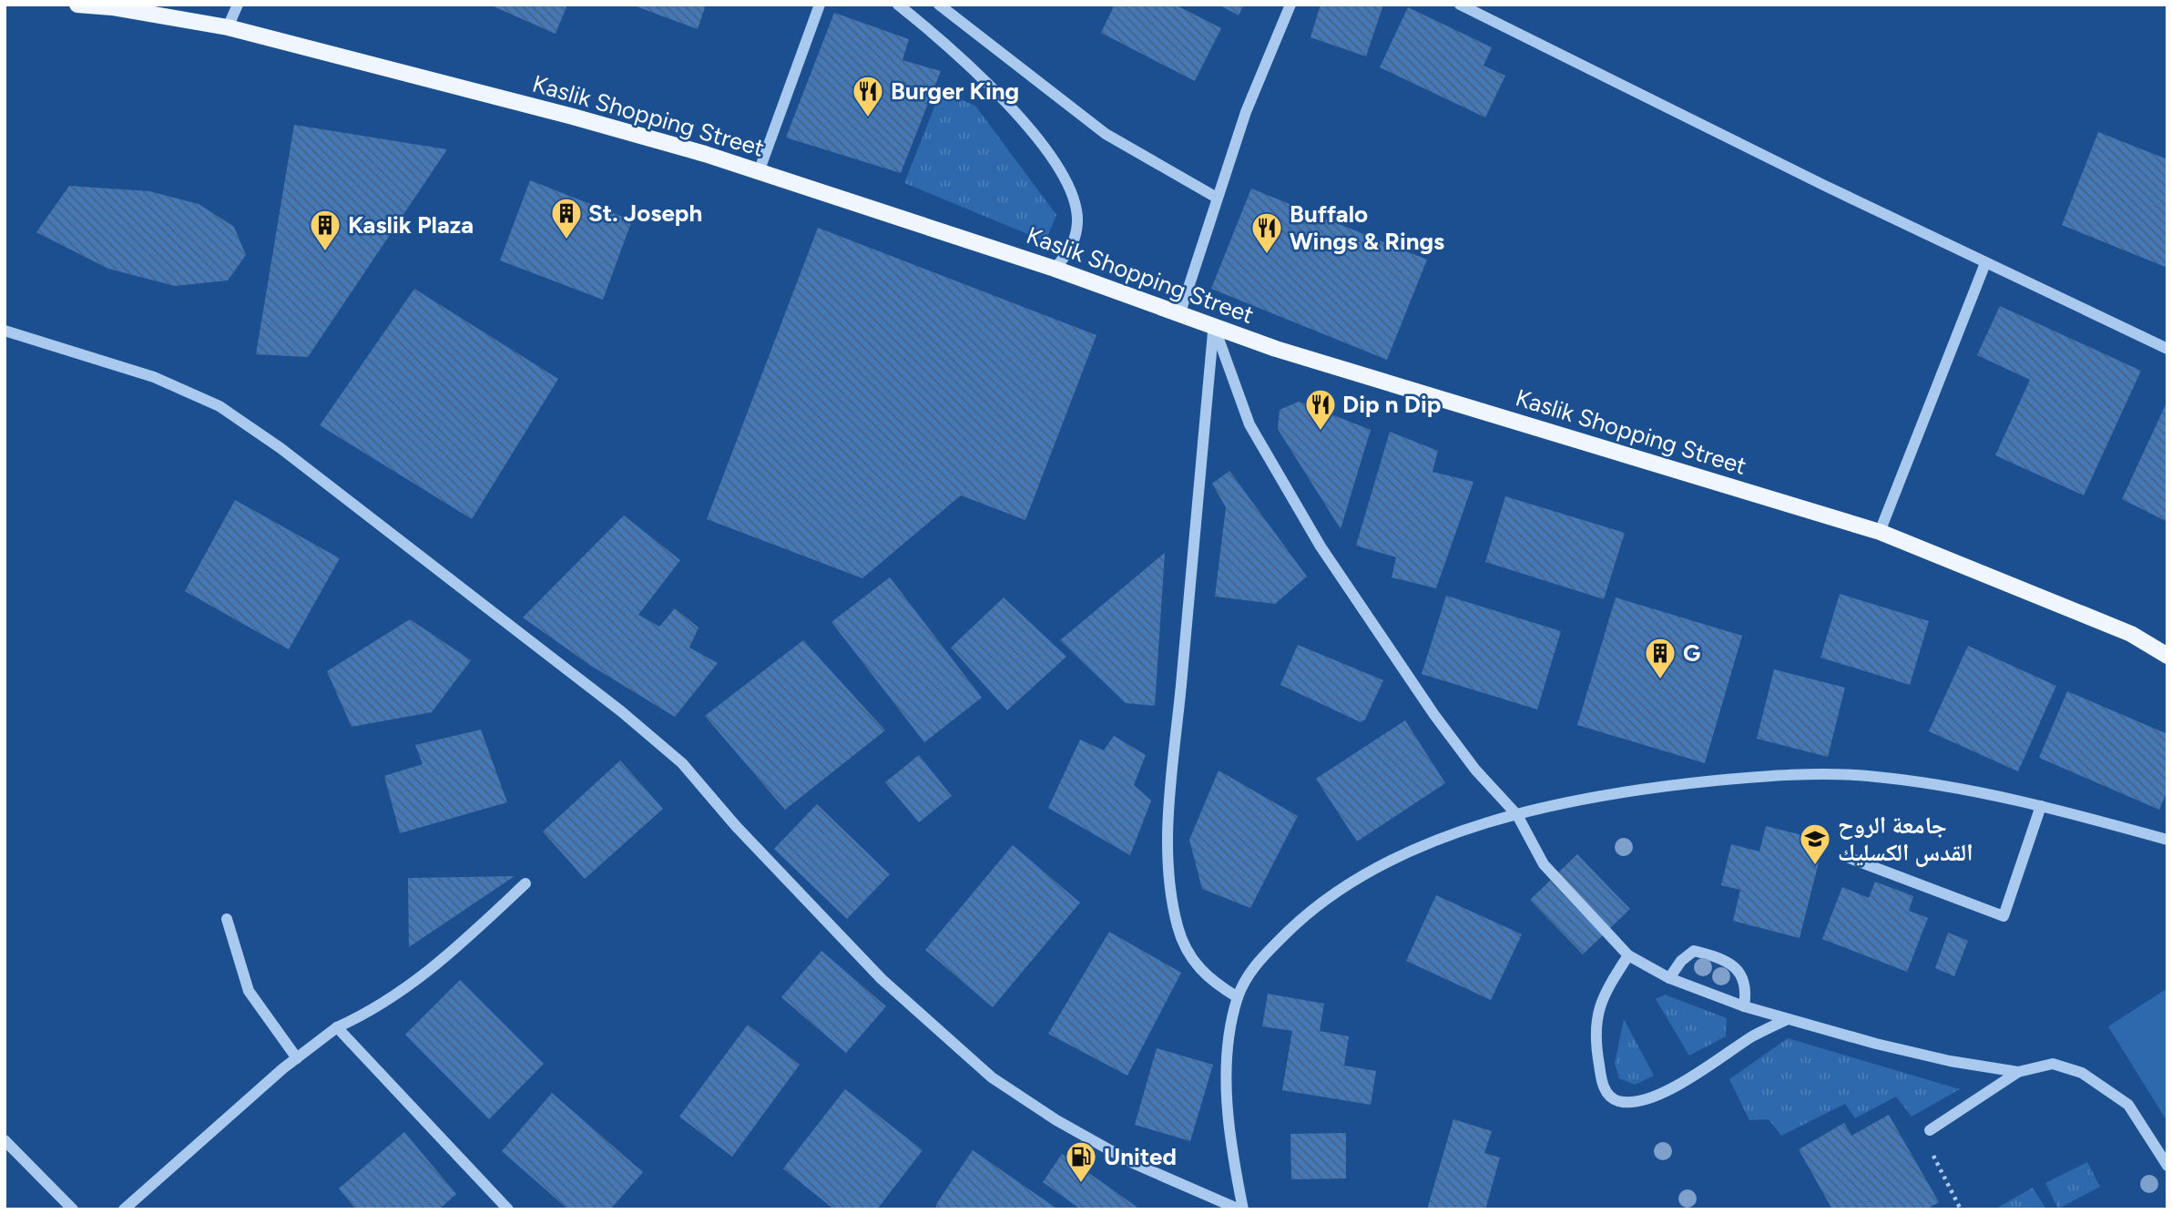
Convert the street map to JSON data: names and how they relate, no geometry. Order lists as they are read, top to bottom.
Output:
{
  "streets": {
    "main road": ["Kaslik Shopping Street"]
  },
  "places": {
    "restaurant": ["Burger King", "Buffalo Wings & Rings", "Dip n Dip"],
    "building": ["St. Joseph", "Kaslik Plaza", "G"],
    "school or university": ["جامعة الروح القدس الكسليك"],
    "fuel station": ["United"]
  }
}
